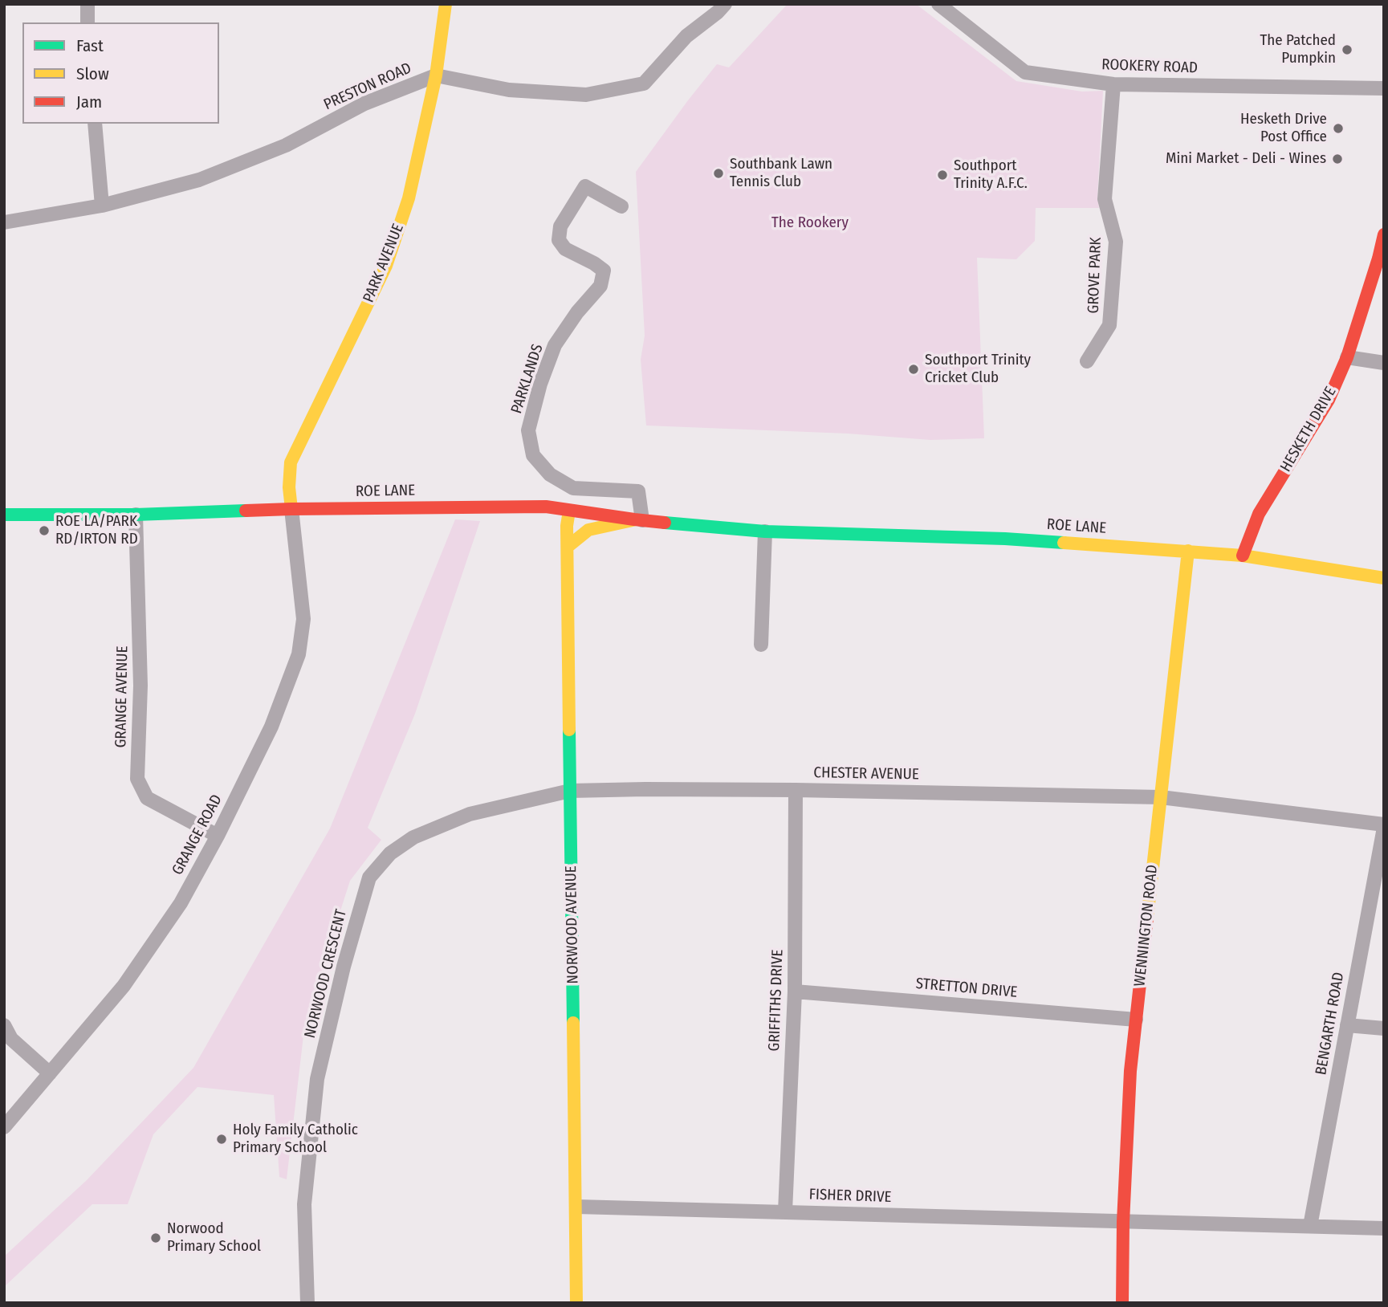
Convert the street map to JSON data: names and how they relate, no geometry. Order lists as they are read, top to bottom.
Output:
{
  "streets": {
    "main road": [
      "PARK AVENUE",
      "HESKETH DRIVE",
      "ROE LANE",
      "NORWOOD AVENUE",
      "WENNINGTON ROAD"
    ],
    "street": [
      "ROOKERY ROAD",
      "PRESTON ROAD",
      "GROVE PARK",
      "PARKLANDS",
      "GRANGE AVENUE",
      "CHESTER AVENUE",
      "GRANGE ROAD",
      "NORWOOD CRESCENT",
      "STRETTON DRIVE",
      "GRIFFITHS DRIVE",
      "BENGARTH ROAD",
      "FISHER DRIVE"
    ]
  },
  "crossings": [
    ["ROOKERY ROAD", "GROVE PARK"],
    ["PRESTON ROAD", "PARK AVENUE"],
    ["PARK AVENUE", "ROE LANE"],
    ["PARK AVENUE", "GRANGE ROAD"],
    ["PARKLANDS", "ROE LANE"],
    ["HESKETH DRIVE", "ROE LANE"],
    ["ROE LANE", "GRANGE AVENUE"],
    ["ROE LANE", "GRANGE ROAD"],
    ["ROE LANE", "NORWOOD AVENUE"],
    ["ROE LANE", "WENNINGTON ROAD"],
    ["GRANGE AVENUE", "GRANGE ROAD"],
    ["CHESTER AVENUE", "NORWOOD AVENUE"],
    ["CHESTER AVENUE", "WENNINGTON ROAD"],
    ["CHESTER AVENUE", "NORWOOD CRESCENT"],
    ["CHESTER AVENUE", "GRIFFITHS DRIVE"],
    ["CHESTER AVENUE", "BENGARTH ROAD"],
    ["NORWOOD AVENUE", "NORWOOD CRESCENT"],
    ["NORWOOD AVENUE", "FISHER DRIVE"],
    ["WENNINGTON ROAD", "STRETTON DRIVE"],
    ["WENNINGTON ROAD", "FISHER DRIVE"],
    ["STRETTON DRIVE", "GRIFFITHS DRIVE"],
    ["GRIFFITHS DRIVE", "FISHER DRIVE"],
    ["BENGARTH ROAD", "FISHER DRIVE"]
  ],
  "parks": ["The Rookery"],
  "places": [
    "The Patched Pumpkin",
    "Hesketh Drive Post Office",
    "Mini Market - Deli - Wines",
    "Southbank Lawn Tennis Club",
    "Southport Trinity A.F.C.",
    "Southport Trinity Cricket Club",
    "ROE LA/PARK RD/IRTON RD",
    "Holy Family Catholic Primary School",
    "Norwood Primary School"
  ],
  "legend": ["Fast", "Slow", "Jam"]
}
